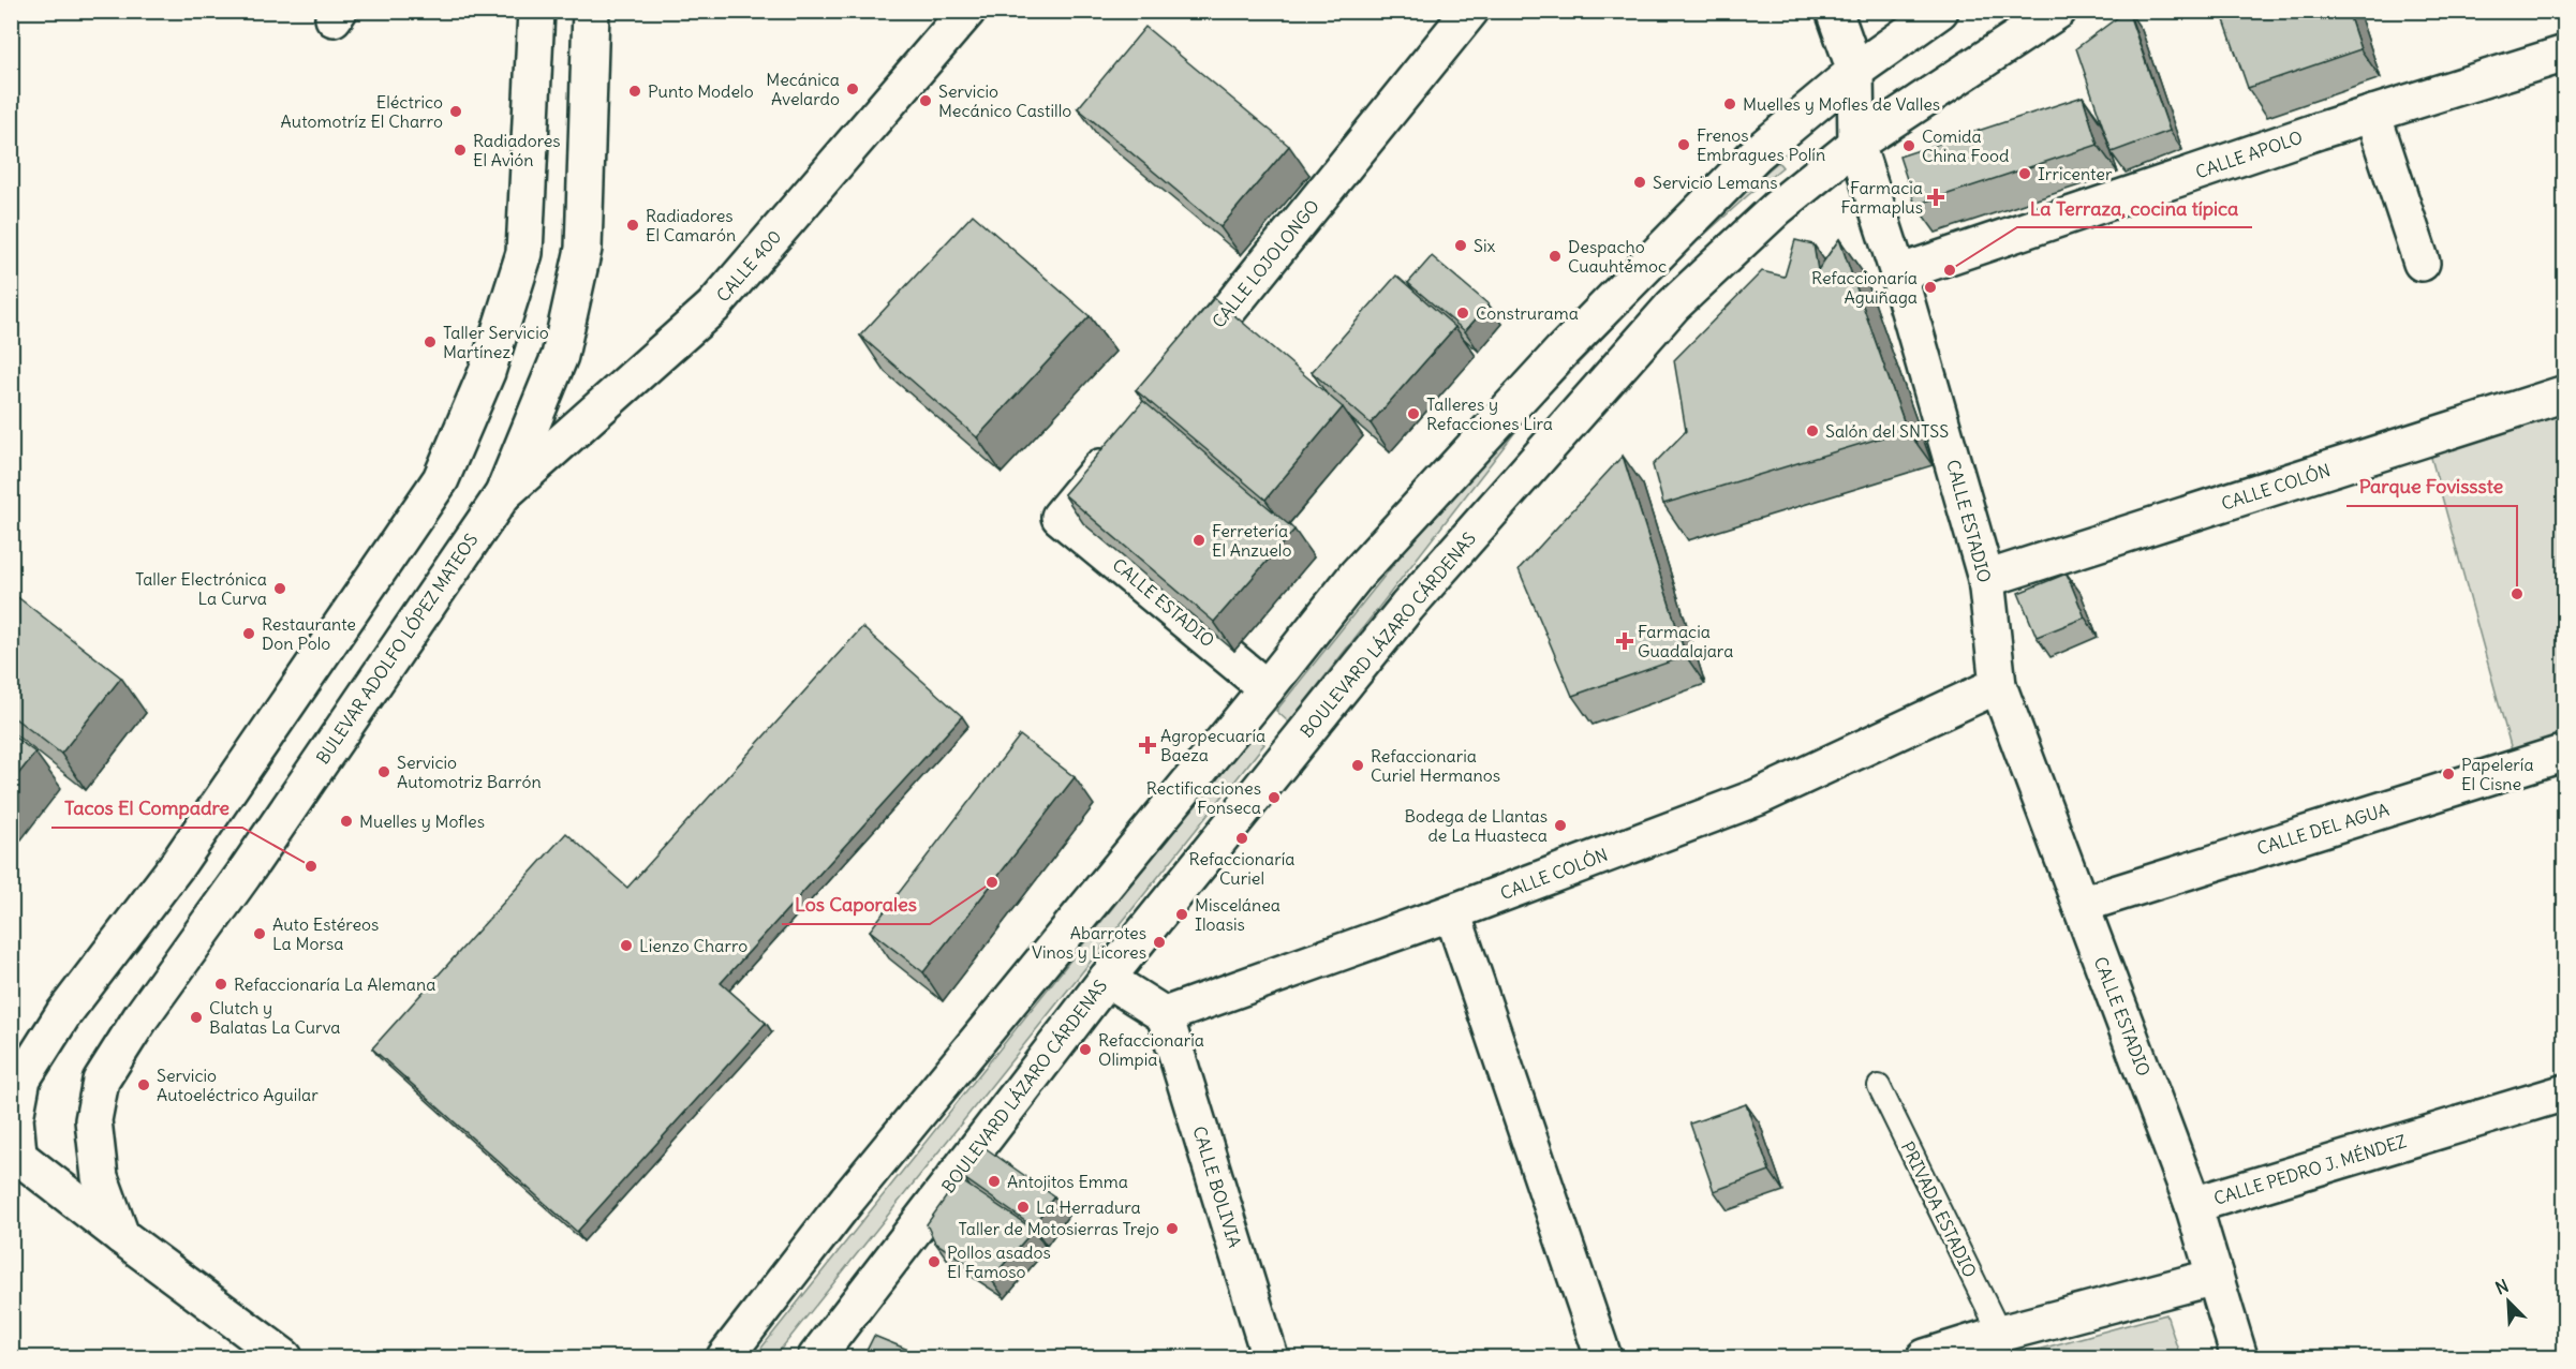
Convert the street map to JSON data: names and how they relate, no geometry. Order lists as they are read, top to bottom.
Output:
{
  "streets": {
    "street": [
      "CALLE APOLO",
      "CALLE LOJOLONGO",
      "CALLE 400",
      "CALLE COLÓN",
      "CALLE ESTADIO",
      "BOULEVARD LÁZARO CÁRDENAS",
      "BULEVAR ADOLFO LÓPEZ MATEOS",
      "CALLE DEL AGUA",
      "CALLE PEDRO J. MÉNDEZ",
      "CALLE BOLIVIA"
    ],
    "lane": ["PRIVADA ESTADIO"]
  },
  "crossings": [
    ["CALLE APOLO", "CALLE ESTADIO"],
    ["CALLE 400", "BULEVAR ADOLFO LÓPEZ MATEOS"],
    ["CALLE COLÓN", "CALLE ESTADIO"],
    ["CALLE COLÓN", "CALLE BOLIVIA"],
    ["CALLE ESTADIO", "BOULEVARD LÁZARO CÁRDENAS"],
    ["CALLE ESTADIO", "CALLE DEL AGUA"],
    ["CALLE ESTADIO", "CALLE PEDRO J. MÉNDEZ"]
  ],
  "places": {
    "other": [
      "Mecánica Avelardo",
      "Punto Modelo",
      "Servicio Mecánico Castillo",
      "Muelles y Mofles de Valles",
      "Eléctrico Automotríz El Charro",
      "Frenos Embragues Polín",
      "Comida China Food",
      "Radiadores El Avión",
      "Irricenter",
      "Servicio Lemans",
      "Radiadores El Camarón",
      "Six",
      "Despacho Cuauhtémoc",
      "La Terraza, cocina típica",
      "Refaccionaría Aguiñaga",
      "Construrama",
      "Taller Servicio Martínez",
      "Talleres y Refacciones Lira",
      "Salón del SNTSS",
      "Ferretería El Anzuelo",
      "Taller Electrónica La Curva",
      "Parque Fovissste",
      "Restaurante Don Polo",
      "Refaccionaria Curiel Hermanos",
      "Servicio Automotriz Barrón",
      "Papelería El Cisne",
      "Rectificaciones Fonseca",
      "Muelles y Mofles",
      "Bodega de Llantas de La Huasteca",
      "Refaccionaría Curiel",
      "Tacos El Compadre",
      "Los Caporales",
      "Miscelánea Iloasis",
      "Auto Estéreos La Morsa",
      "Abarrotes Vinos y Licores",
      "Lienzo Charro",
      "Refaccionaría La Alemana",
      "Clutch y Balatas La Curva",
      "Refaccionaría Olimpia",
      "Servicio Autoeléctrico Aguilar",
      "Antojitos Emma",
      "La Herradura",
      "Taller de Motosierras Trejo",
      "Pollos asados El Famoso"
    ],
    "health": ["Farmacia Farmaplus", "Farmacia Guadalajara", "Agropecuaría Baeza"]
  },
  "north": "top left"
}
